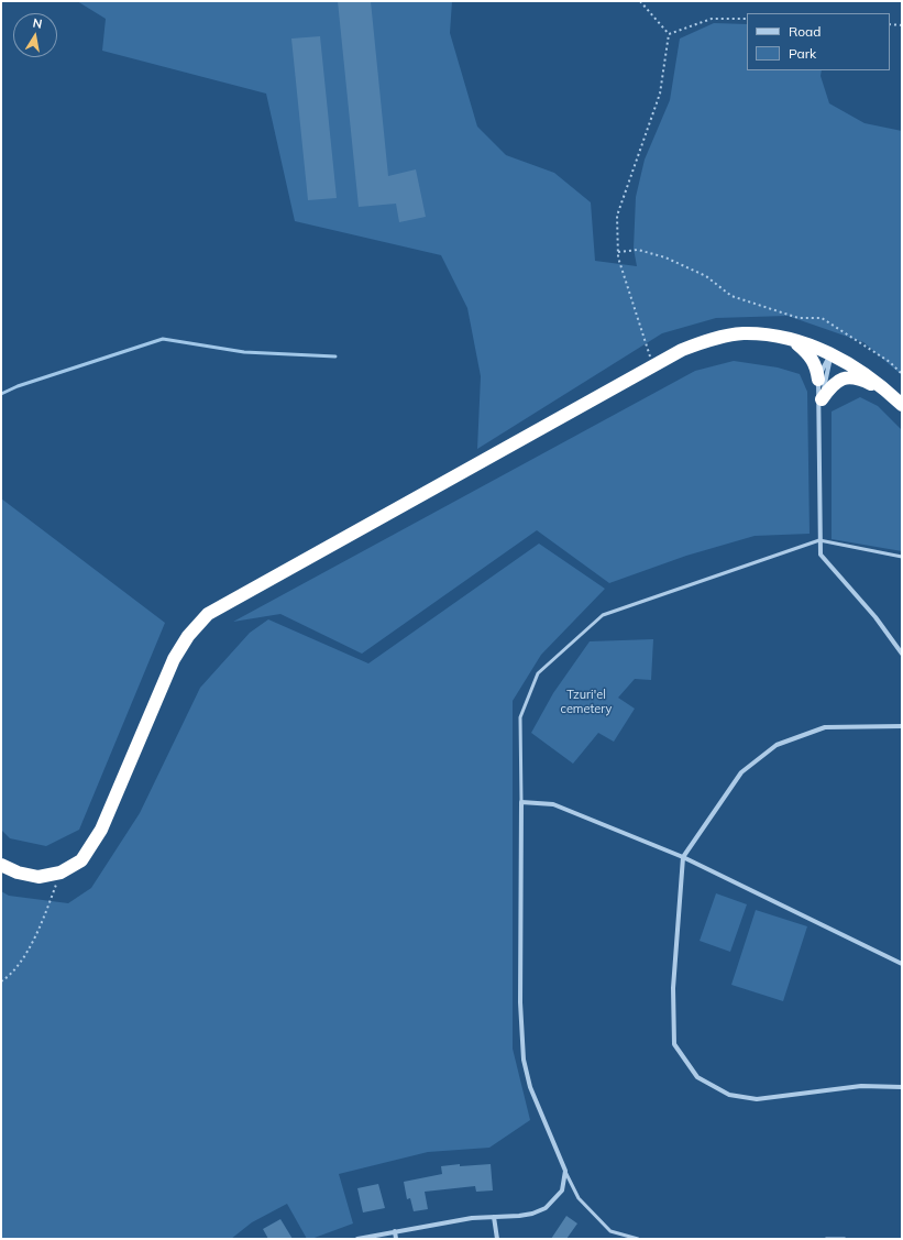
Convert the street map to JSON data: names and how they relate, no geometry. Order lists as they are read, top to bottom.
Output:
{
  "parks": ["Tzuri'el cemetery"],
  "legend": ["Road", "Park"],
  "north": "top"
}
